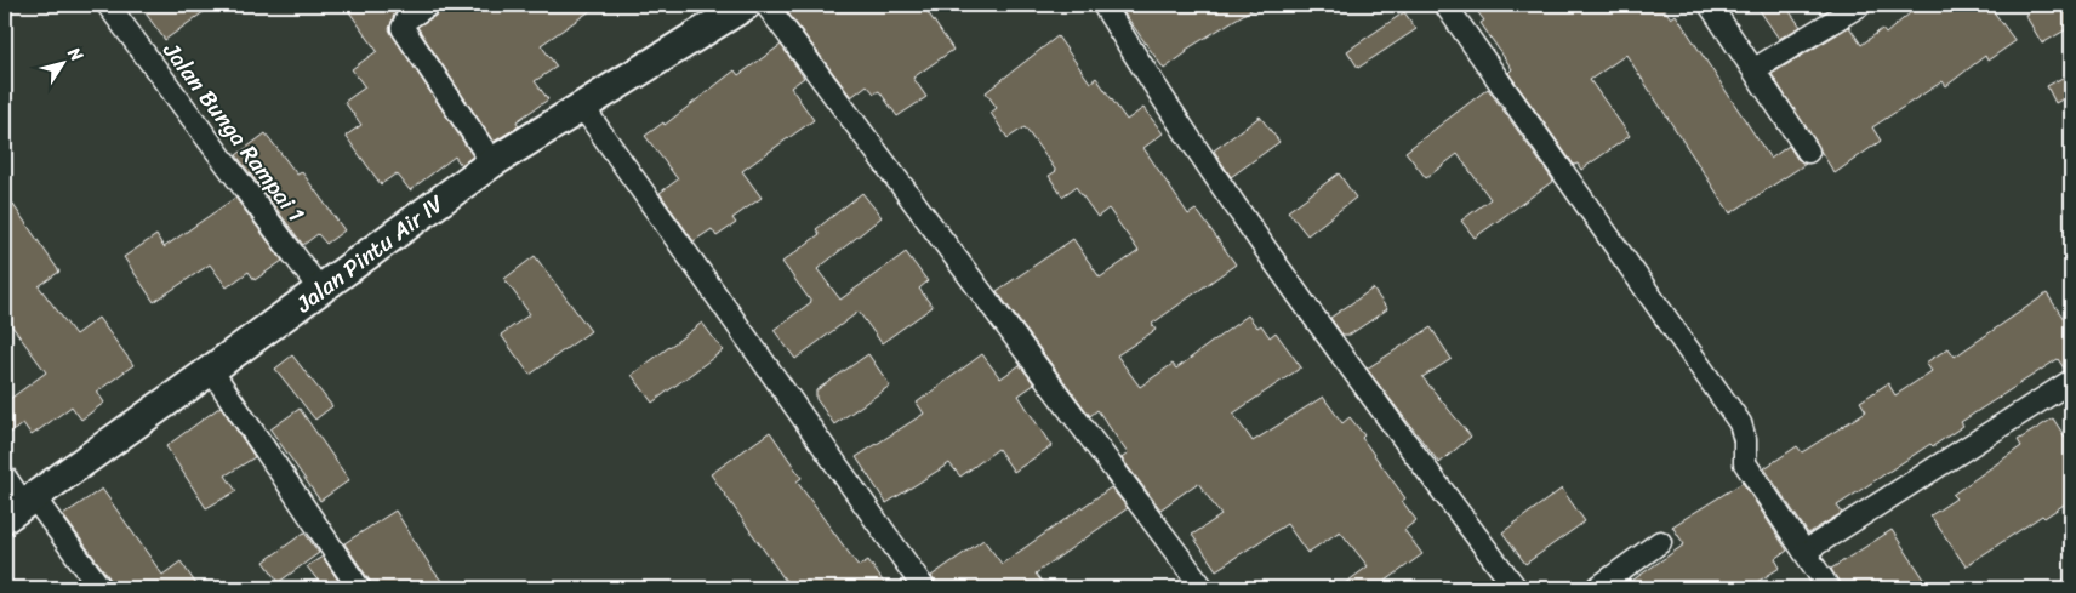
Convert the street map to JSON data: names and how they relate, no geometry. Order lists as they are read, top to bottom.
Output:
{
  "streets": {
    "main road": ["Jalan Pintu Air IV"],
    "street": ["Jalan Bunga Rampai 1"]
  },
  "crossings": [
    ["Jalan Bunga Rampai 1", "Jalan Pintu Air IV"]
  ],
  "north": "top right"
}
